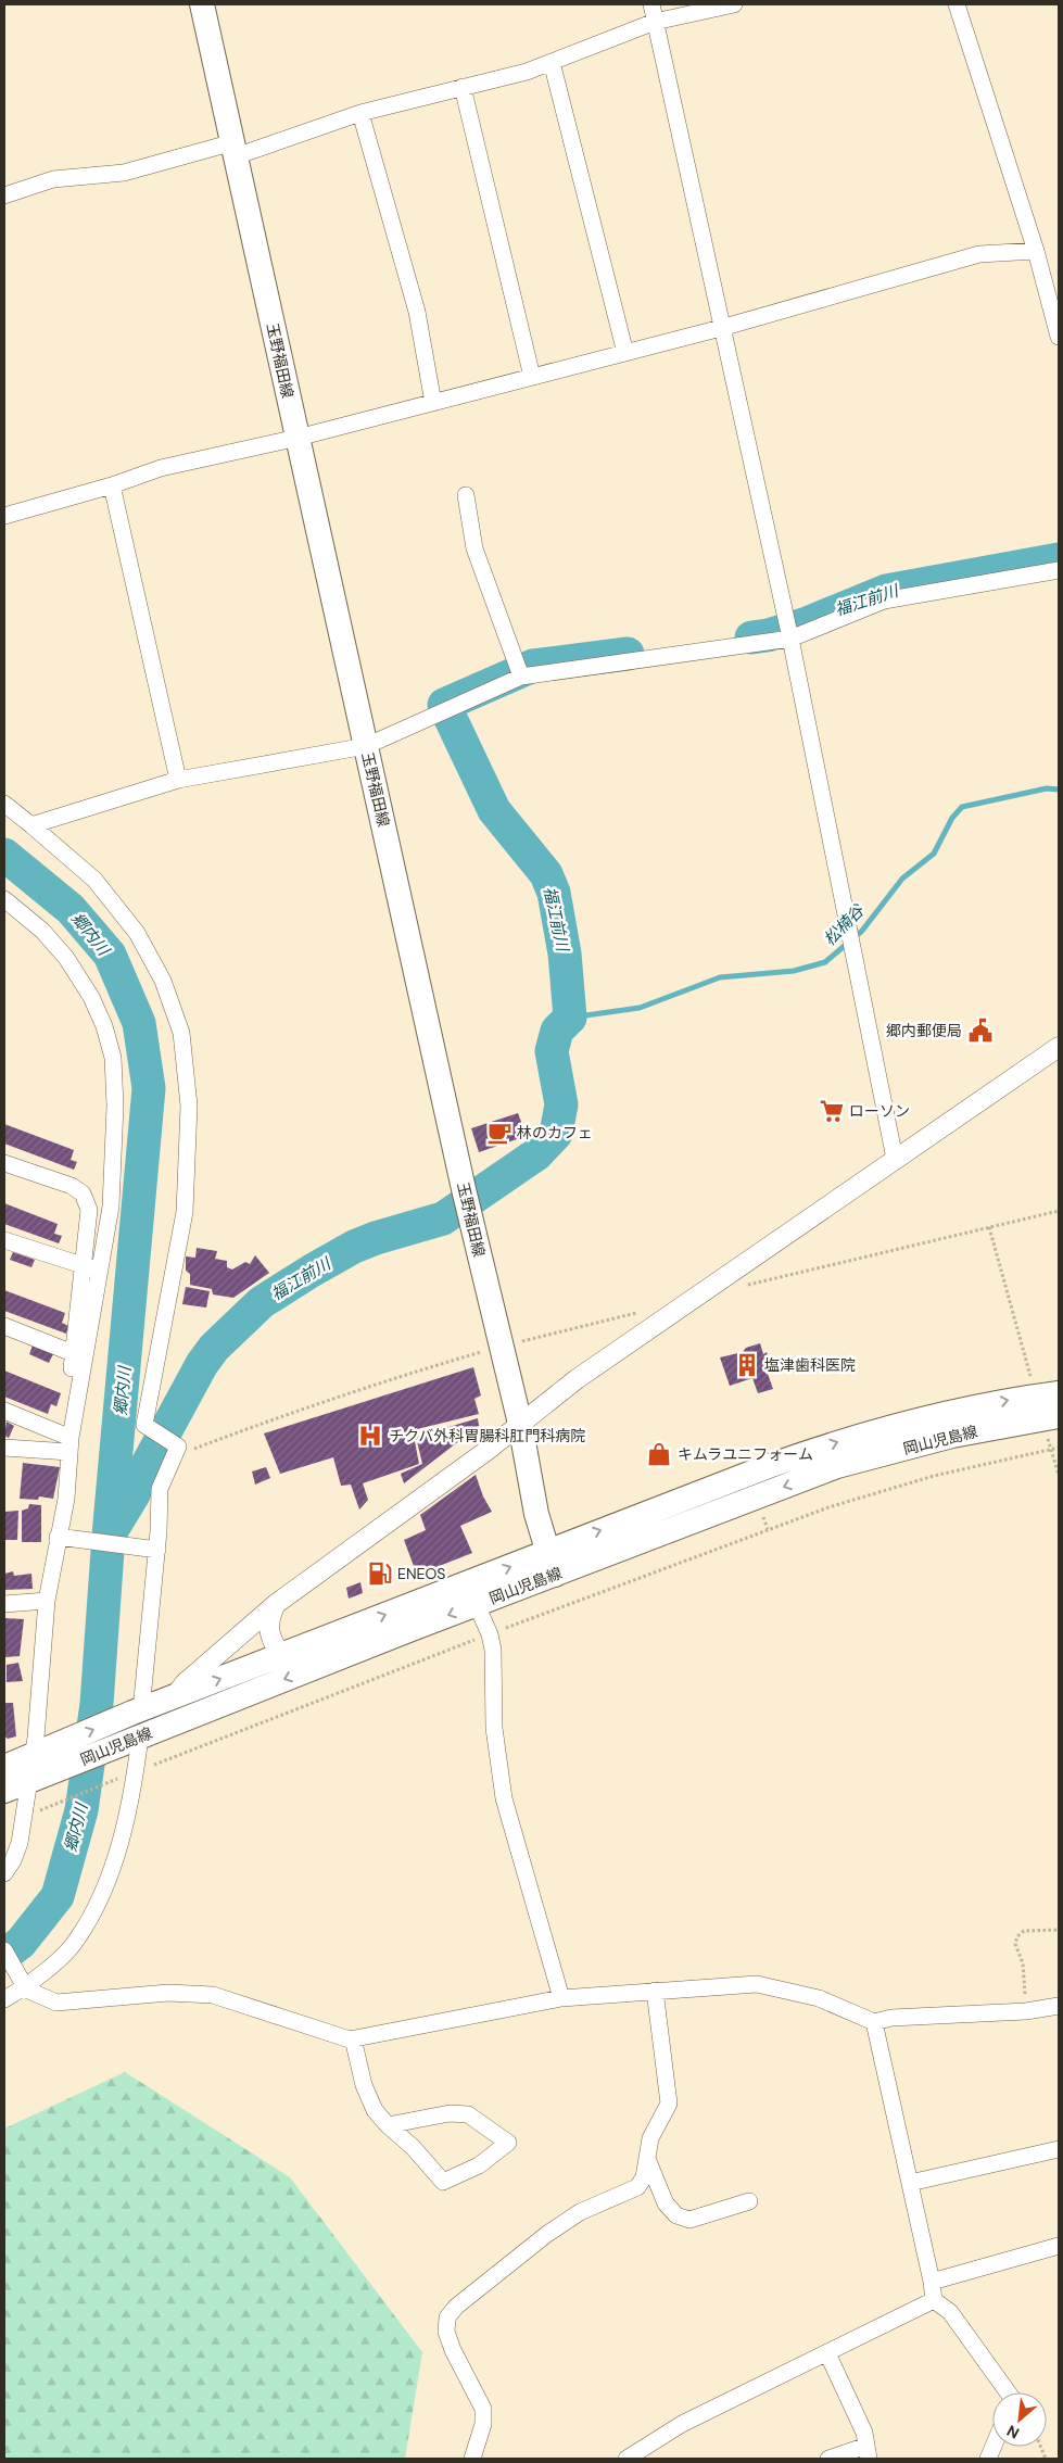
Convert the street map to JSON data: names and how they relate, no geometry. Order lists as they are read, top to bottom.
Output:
{
  "streets": {
    "main road": ["玉野福田線", "岡山児島線"]
  },
  "crossings": [
    ["玉野福田線", "岡山児島線"]
  ],
  "water": ["福江前川", "松楠谷", "郷内川"],
  "places": {
    "public building": ["郷内郵便局"],
    "supermarket": ["ローソン"],
    "cafe": ["林のカフェ"],
    "building": ["塩津歯科医院"],
    "hospital": ["チクバ外科胃腸科肛門科病院"],
    "shop": ["キムラユニフォーム"],
    "fuel station": ["ENEOS"]
  },
  "north": "bottom left"
}
